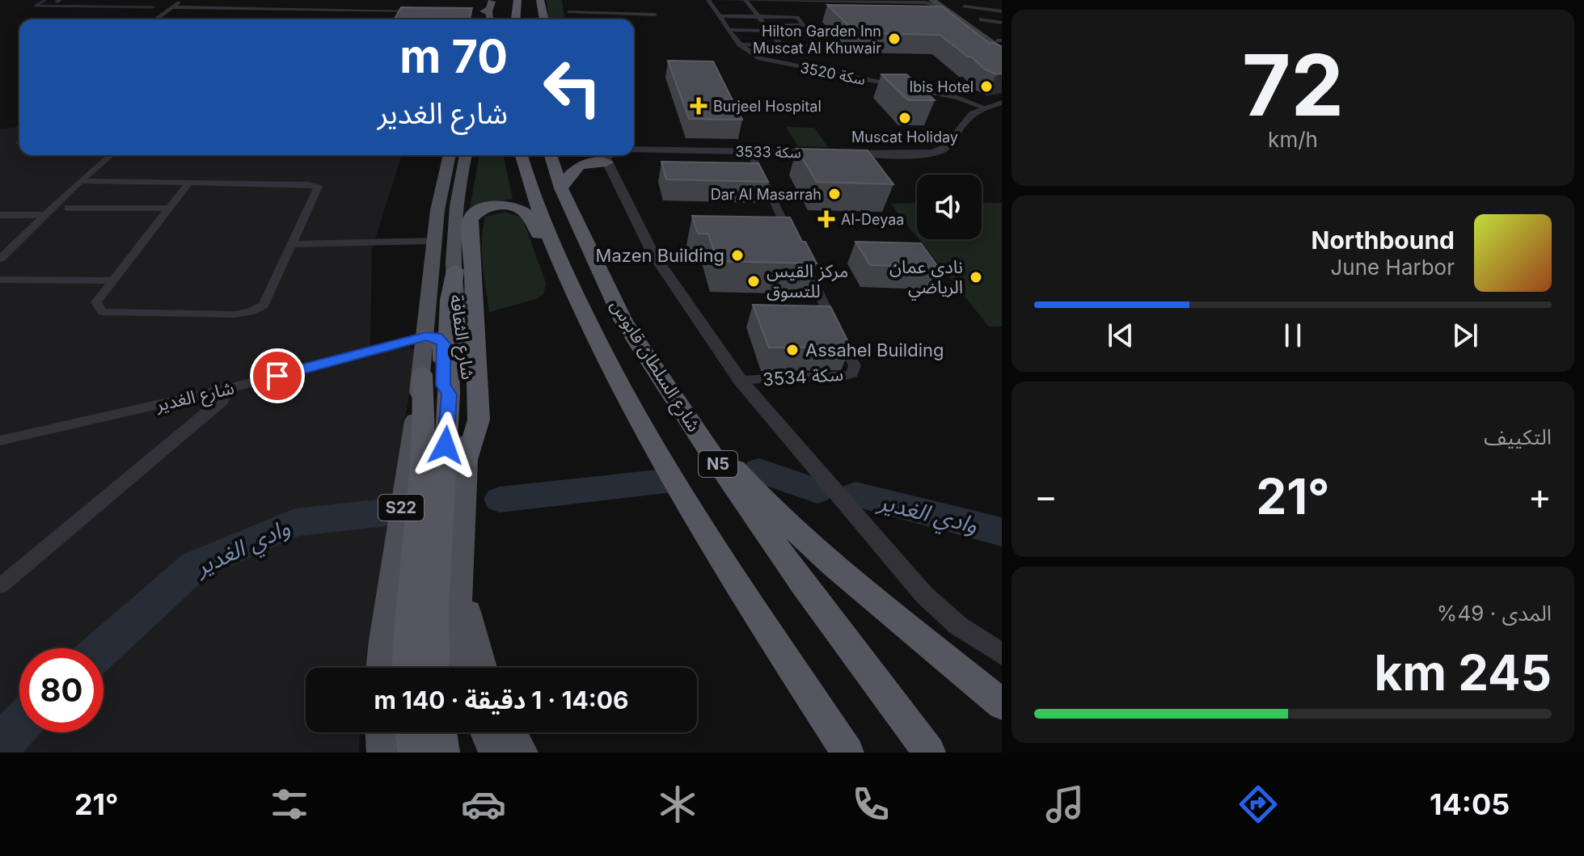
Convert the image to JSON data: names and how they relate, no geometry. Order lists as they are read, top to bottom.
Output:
{
  "streets": {
    "highway": ["شارع السلطان قابوس", "N5"],
    "main road": ["شارع الثقافة", "S22"],
    "street": [
      "سكة 3520",
      "سكة 3533",
      "سكة 3534",
      "شارع الغدير"
    ]
  },
  "crossings": [
    ["سكة 3520", "سكة 3533"],
    ["سكة 3533", "سكة 3534"],
    ["شارع الثقافة", "شارع الغدير"],
    ["شارع الثقافة", "S22"],
    ["شارع الغدير", "S22"]
  ],
  "water": ["وادي الغدير"],
  "places": {
    "other": [
      "Hilton Garden Inn Muscat Al Khuwair",
      "Ibis Hotel",
      "Muscat Holiday",
      "Dar Al Masarrah",
      "Mazen Building",
      "نادي عمان الرياضي",
      "مركز القيس للتسوق",
      "Assahel Building"
    ],
    "health": ["Burjeel Hospital", "Al-Deyaa"]
  },
  "page": {
    "tile": [
      ["72", "km/h"],
      "التكييف",
      ["المدى · 49%", "245 km"]
    ],
    "turn": ["70 m", "شارع الغدير"],
    "song": ["Northbound", "June Harbor"],
    "heat": ["−", "21°", "+"],
    "limit": "80",
    "trip": "14:06 · 1 دقيقة · 140 m",
    "tabs": ["14:05", "21°"]
  }
}
